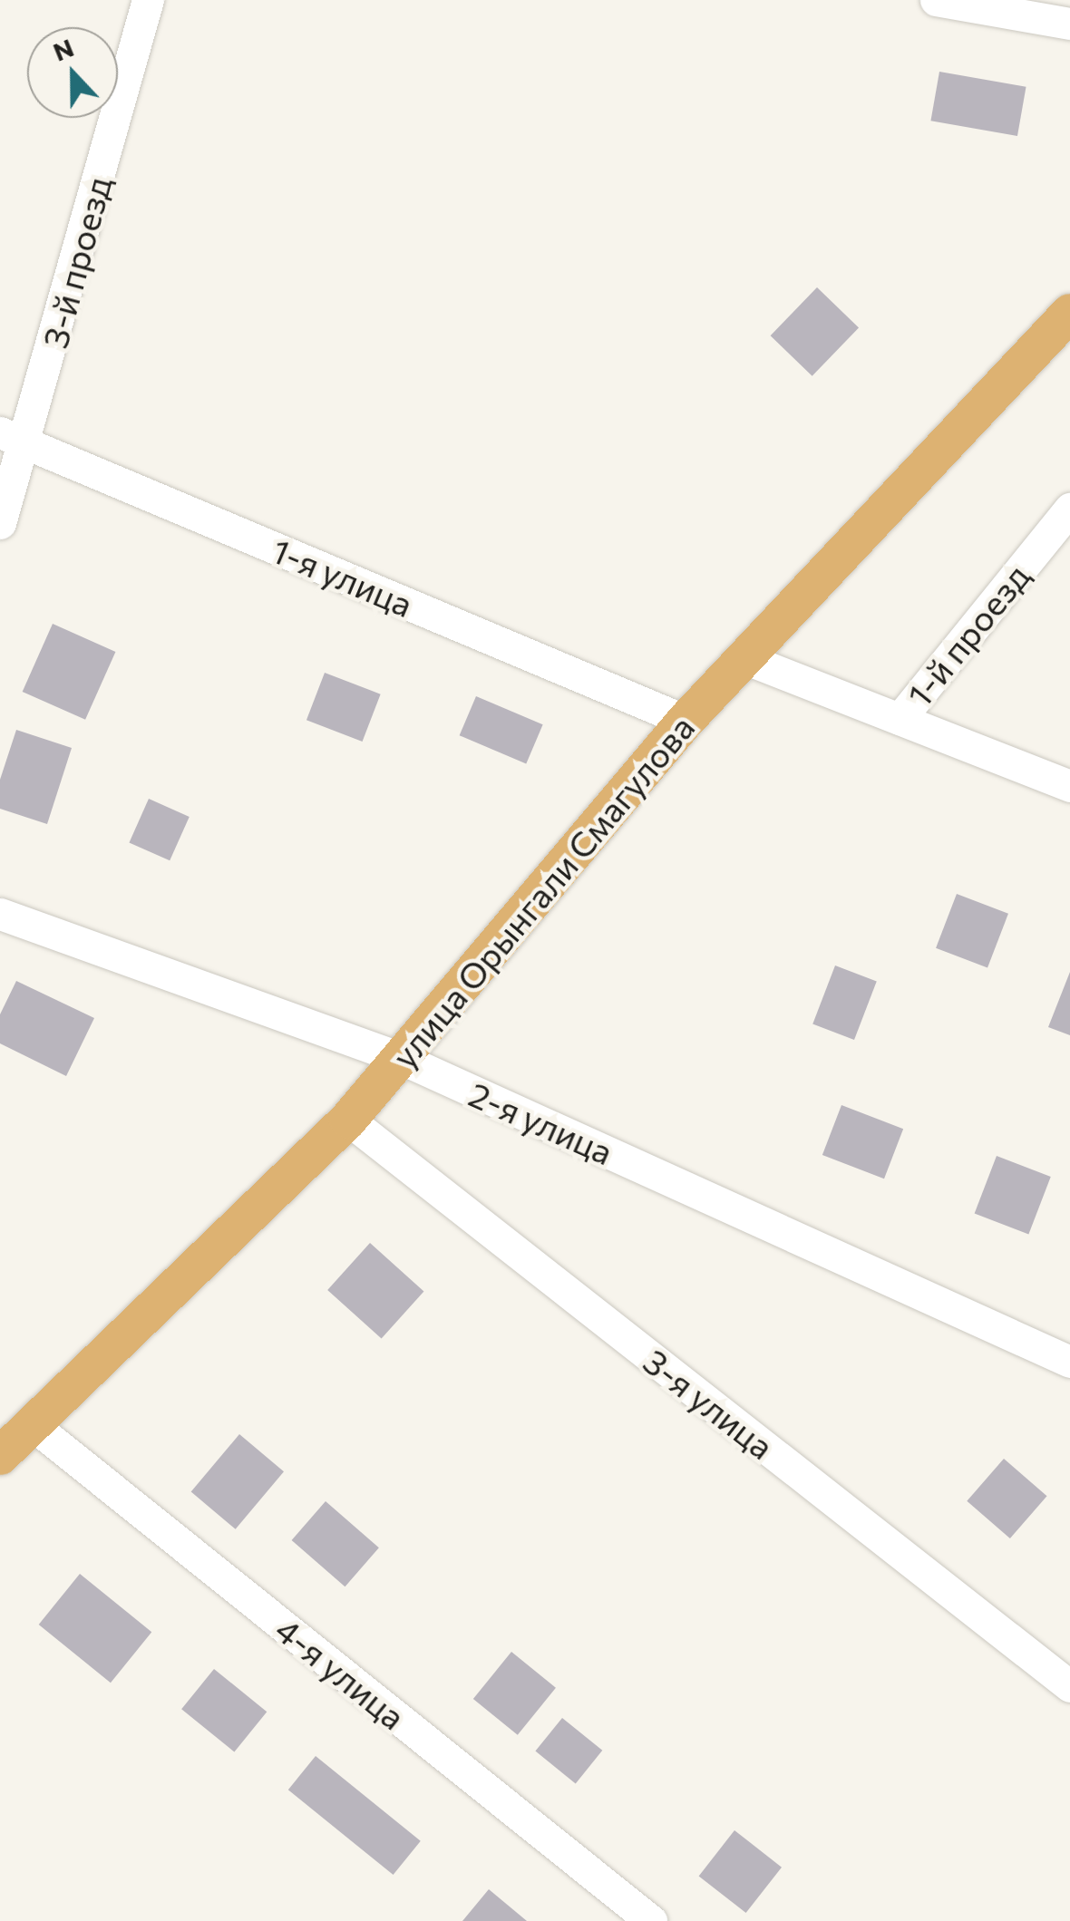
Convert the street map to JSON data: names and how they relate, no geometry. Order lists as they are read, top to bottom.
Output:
{
  "streets": {
    "main road": ["улица Орынгали Смагулова"],
    "street": [
      "3-й проезд",
      "1-я улица",
      "1-й проезд",
      "2-я улица",
      "3-я улица",
      "4-я улица"
    ]
  },
  "crossings": [
    ["3-й проезд", "1-я улица"],
    ["1-я улица", "улица Орынгали Смагулова"],
    ["улица Орынгали Смагулова", "2-я улица"],
    ["улица Орынгали Смагулова", "3-я улица"],
    ["улица Орынгали Смагулова", "4-я улица"]
  ],
  "north": "top"
}
